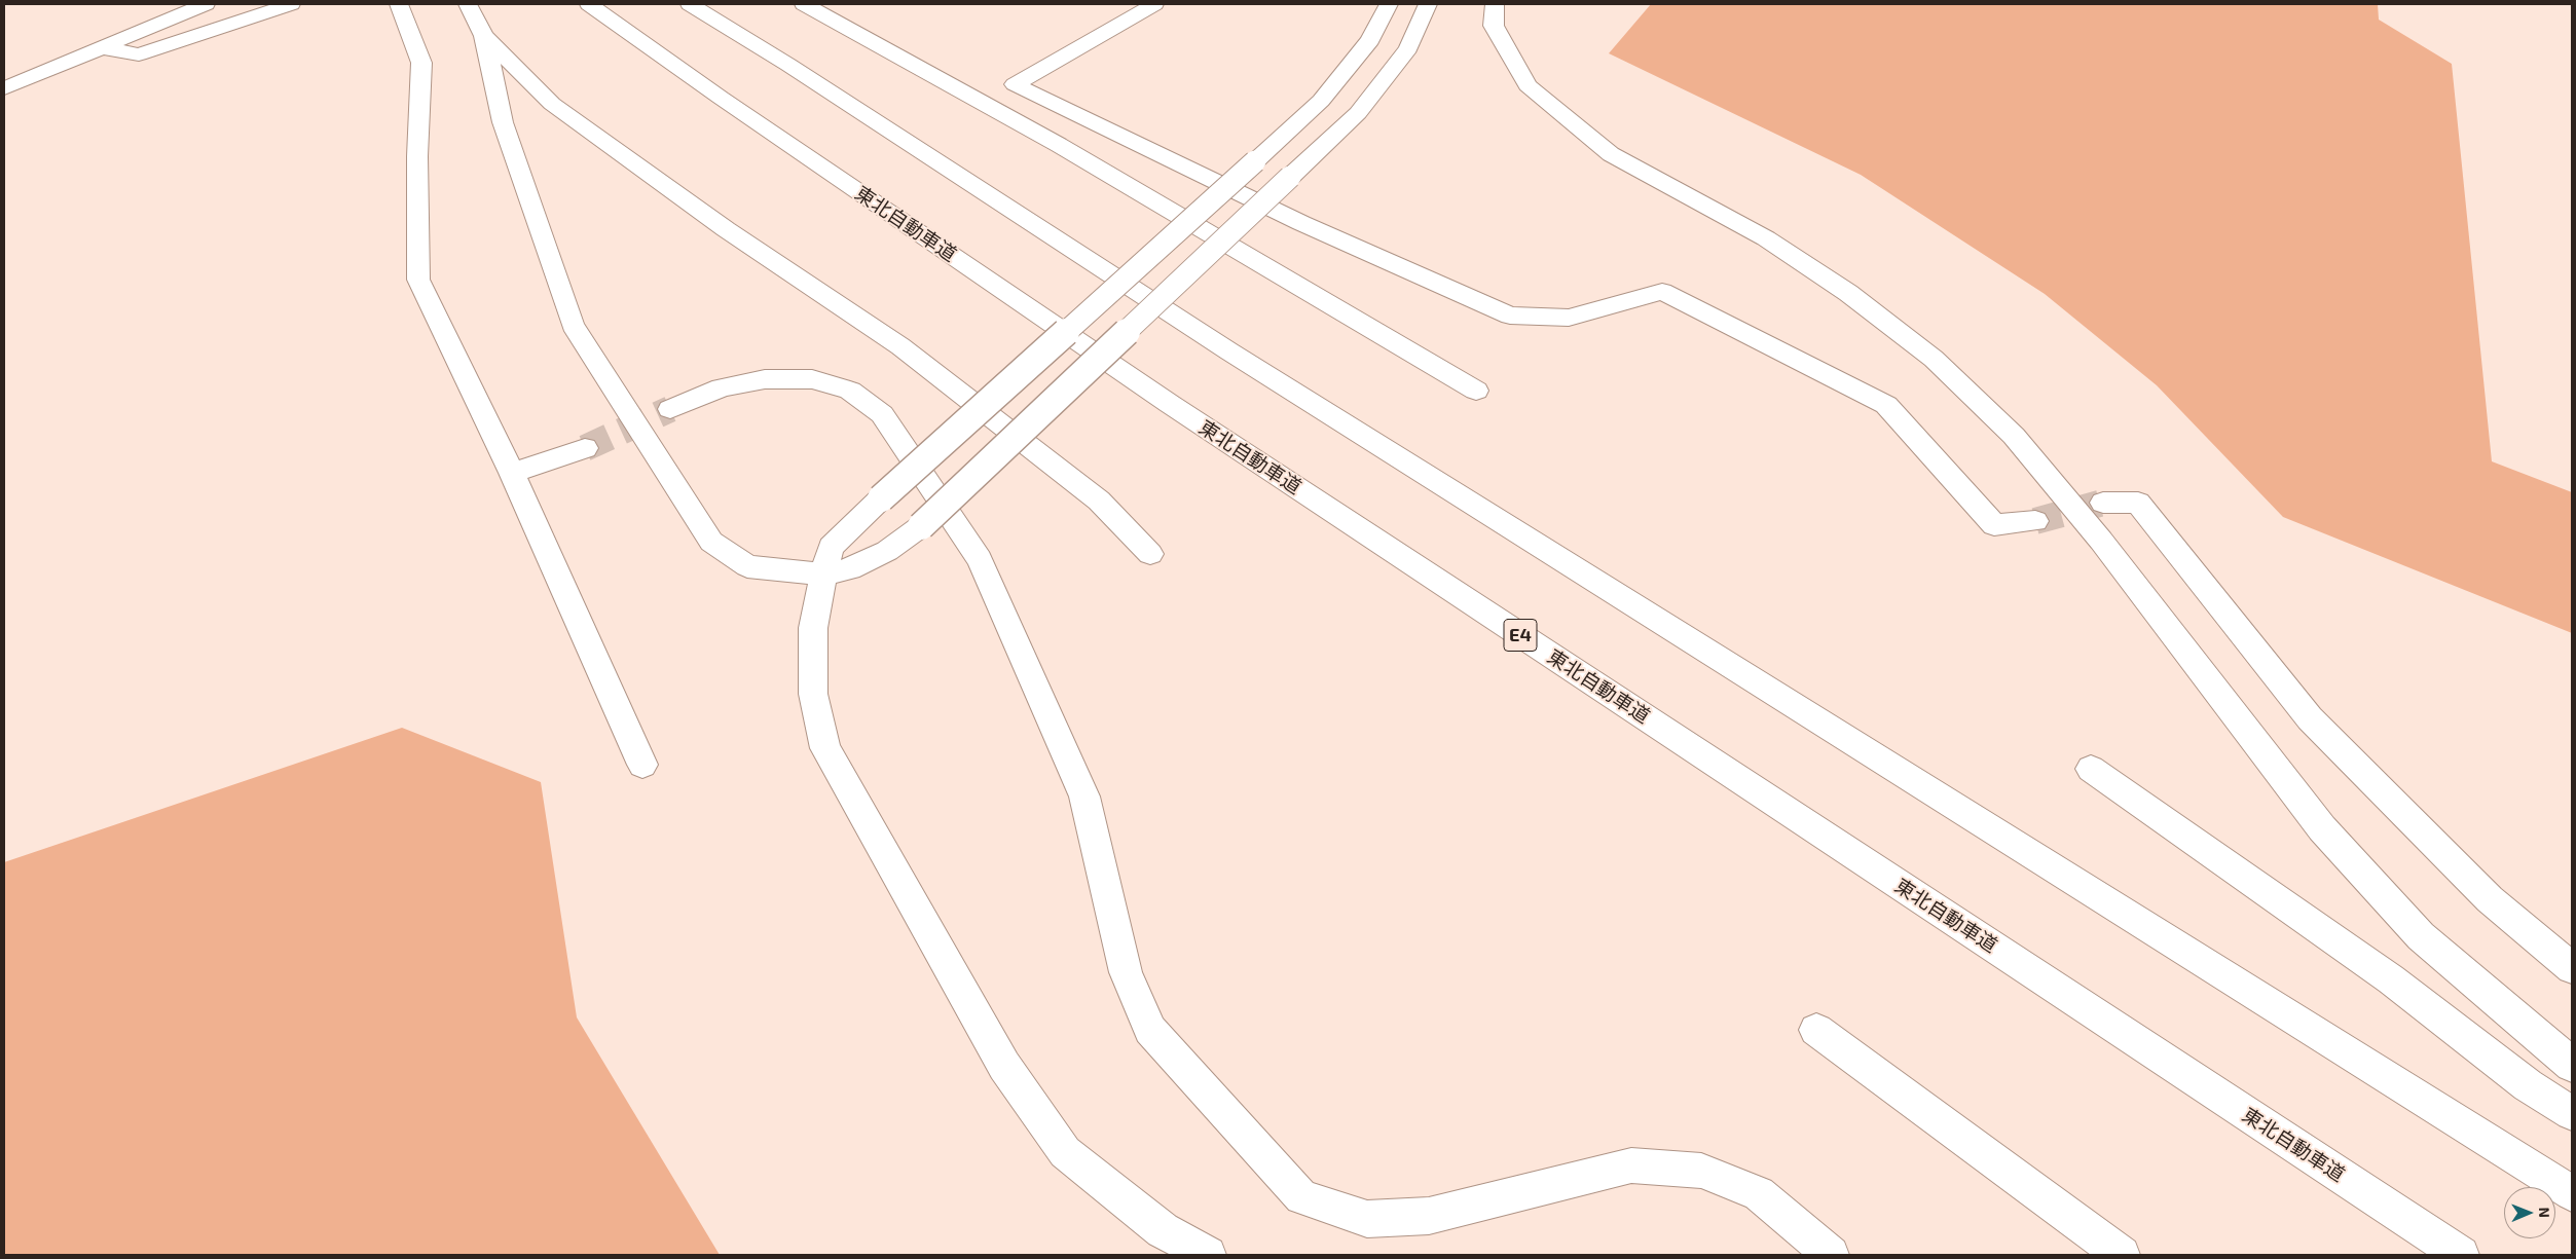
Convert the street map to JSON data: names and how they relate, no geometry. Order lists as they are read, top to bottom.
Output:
{
  "streets": {
    "main road": ["東北自動車道", "E4"]
  },
  "north": "right"
}
